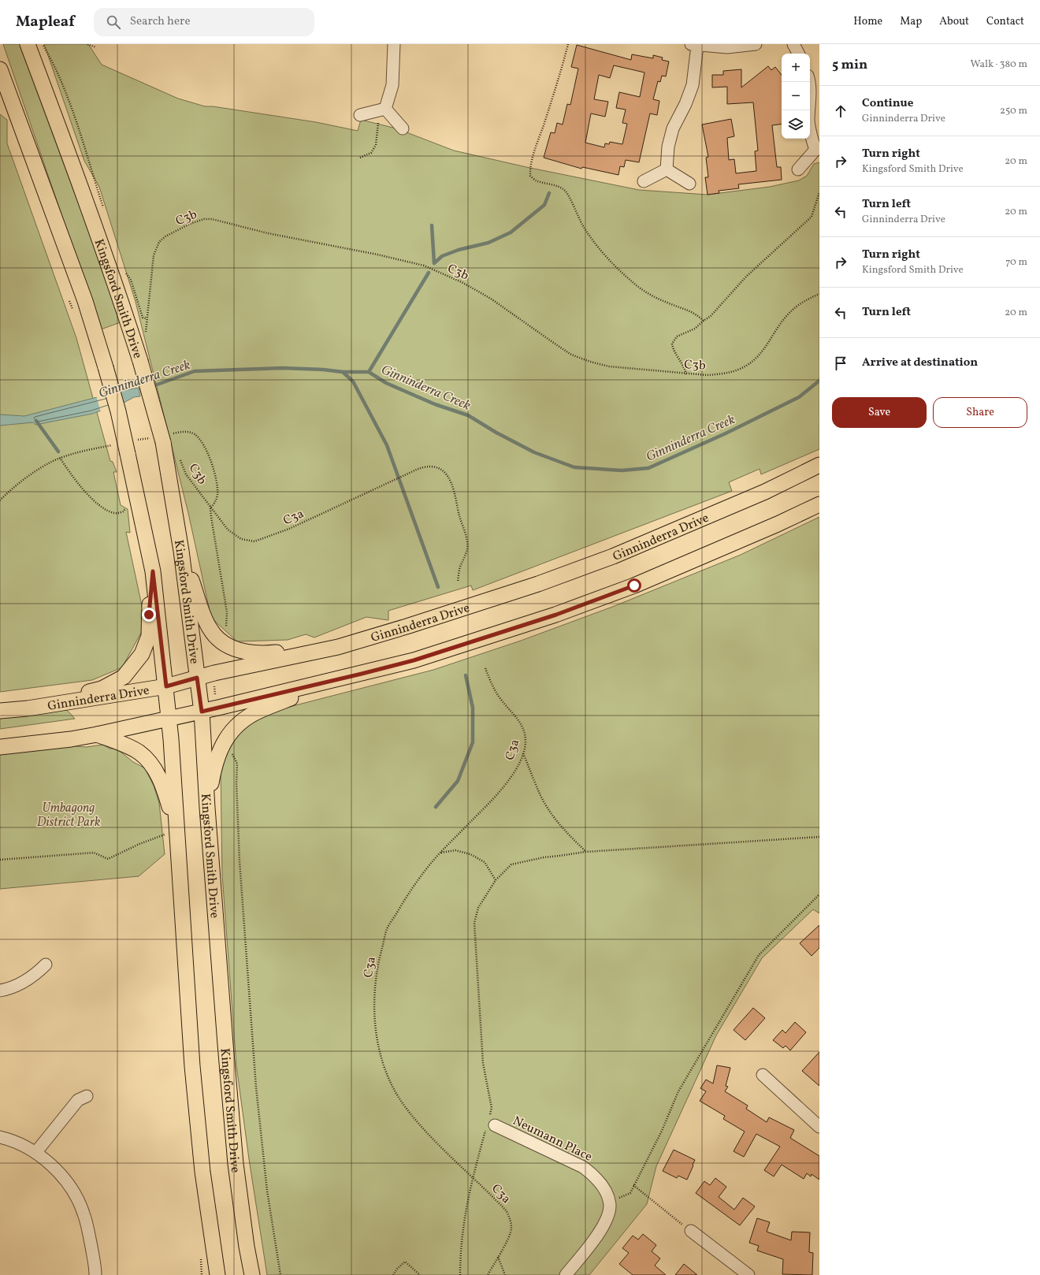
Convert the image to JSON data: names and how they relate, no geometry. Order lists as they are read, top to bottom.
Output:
{
  "streets": {
    "main road": ["Kingsford Smith Drive", "Ginninderra Drive"],
    "street": ["Neumann Place"],
    "path": ["C3b", "C3a"]
  },
  "crossings": [
    ["C3b", "C3a"],
    ["Kingsford Smith Drive", "Ginninderra Drive"]
  ],
  "water": ["Ginninderra Creek"],
  "parks": ["Umbagong District Park"],
  "page": {
    "header": "Mapleaf",
    "search": "Search here",
    "nav": [
      "Home",
      "Map",
      "About",
      "Contact"
    ],
    "heading": ["5 min", "Walk · 380 m"],
    "map_buttons": ["+", "−"],
    "list": [
      ["Continue", "Ginninderra Drive", "250 m"],
      ["Turn right", "Kingsford Smith Drive", "20 m"],
      ["Turn left", "Ginninderra Drive", "20 m"],
      ["Turn right", "Kingsford Smith Drive", "70 m"],
      ["Turn left", "20 m"],
      "Arrive at destination"
    ],
    "buttons": ["Save", "Share"]
  }
}
